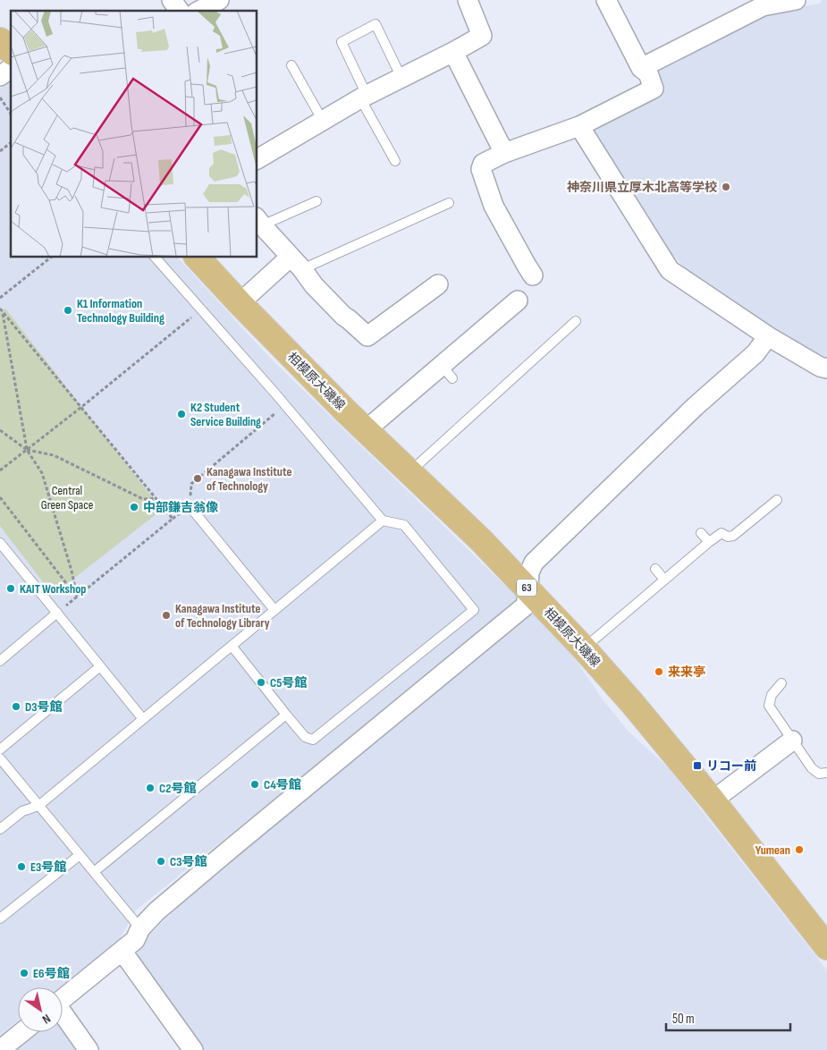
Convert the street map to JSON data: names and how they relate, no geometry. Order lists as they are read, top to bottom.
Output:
{
  "streets": {
    "main road": ["相模原大磯線", "63"]
  },
  "parks": ["Central Green Space"],
  "places": {
    "other": [
      "神奈川県立厚木北高等学校",
      "K1 Information Technology Building",
      "K2 Student Service Building",
      "Kanagawa Institute of Technology",
      "中部鎌吉翁像",
      "KAIT Workshop",
      "Kanagawa Institute of Technology Library",
      "来来亭",
      "C5号館",
      "D3号館",
      "C4号館",
      "C2号館",
      "Yumean",
      "C3号館",
      "E3号館",
      "E6号館"
    ],
    "transit": ["リコー前"]
  },
  "scale_bar": "50 m",
  "north": "bottom right"
}
